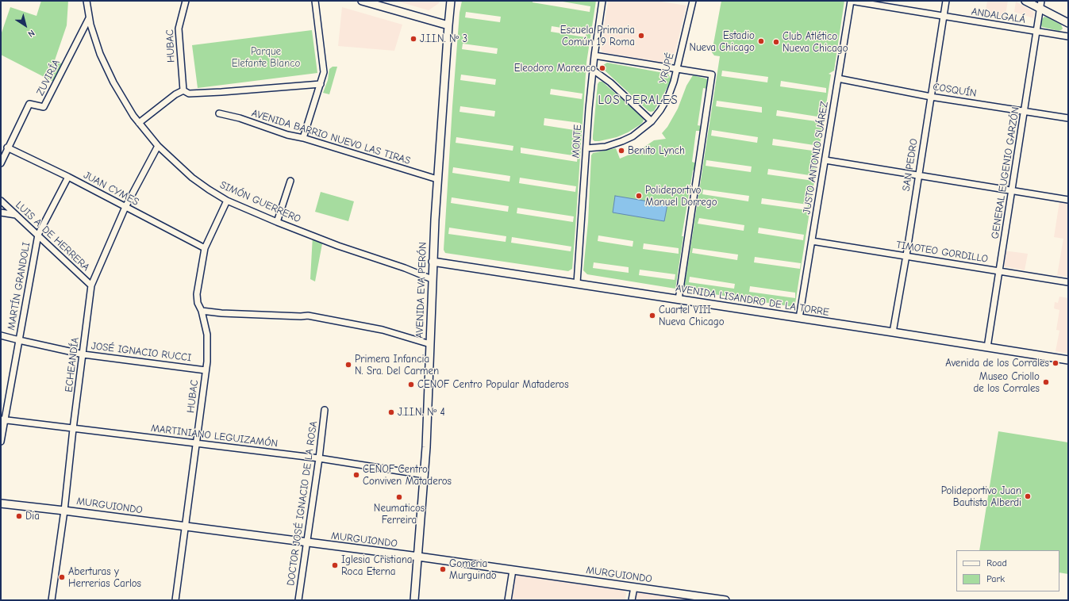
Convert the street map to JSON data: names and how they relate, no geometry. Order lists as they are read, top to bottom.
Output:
{
  "streets": {
    "main road": ["AVENIDA EVA PERÓN", "AVENIDA LISANDRO DE LA TORRE", "MURGUIONDO"],
    "street": [
      "ANDALGALÁ",
      "HUBAC",
      "YRUPÉ",
      "ZUVIRÍA",
      "COSQUÍN",
      "AVENIDA BARRIO NUEVO LAS TIRAS",
      "MONTE",
      "JUSTO ANTONIO SUÁREZ",
      "SAN PEDRO",
      "GENERAL EUGENIO GARZÓN",
      "JUAN CYMES",
      "SIMÓN GUERRERO",
      "LUIS A. DE HERRERA",
      "TIMOTEO GORDILLO",
      "MARTÍN GRANDOLI",
      "JOSÉ IGNACIO RUCCI",
      "ECHEANDÍA",
      "MARTINIANO LEGUIZAMÓN",
      "DOCTOR JOSÉ IGNACIO DE LA ROSA"
    ]
  },
  "crossings": [
    ["ANDALGALÁ", "JUSTO ANTONIO SUÁREZ"],
    ["ANDALGALÁ", "SAN PEDRO"],
    ["ANDALGALÁ", "GENERAL EUGENIO GARZÓN"],
    ["HUBAC", "JUAN CYMES"],
    ["HUBAC", "SIMÓN GUERRERO"],
    ["HUBAC", "JOSÉ IGNACIO RUCCI"],
    ["HUBAC", "MARTINIANO LEGUIZAMÓN"],
    ["HUBAC", "MURGUIONDO"],
    ["YRUPÉ", "MONTE"],
    ["ZUVIRÍA", "JUAN CYMES"],
    ["ZUVIRÍA", "SIMÓN GUERRERO"],
    ["COSQUÍN", "JUSTO ANTONIO SUÁREZ"],
    ["COSQUÍN", "SAN PEDRO"],
    ["COSQUÍN", "GENERAL EUGENIO GARZÓN"],
    ["AVENIDA BARRIO NUEVO LAS TIRAS", "AVENIDA EVA PERÓN"],
    ["MONTE", "AVENIDA LISANDRO DE LA TORRE"],
    ["JUSTO ANTONIO SUÁREZ", "TIMOTEO GORDILLO"],
    ["JUSTO ANTONIO SUÁREZ", "AVENIDA LISANDRO DE LA TORRE"],
    ["SAN PEDRO", "TIMOTEO GORDILLO"],
    ["SAN PEDRO", "AVENIDA LISANDRO DE LA TORRE"],
    ["GENERAL EUGENIO GARZÓN", "TIMOTEO GORDILLO"],
    ["GENERAL EUGENIO GARZÓN", "AVENIDA LISANDRO DE LA TORRE"],
    ["JUAN CYMES", "MARTÍN GRANDOLI"],
    ["JUAN CYMES", "ECHEANDÍA"],
    ["SIMÓN GUERRERO", "AVENIDA EVA PERÓN"],
    ["SIMÓN GUERRERO", "ECHEANDÍA"],
    ["LUIS A. DE HERRERA", "MARTÍN GRANDOLI"],
    ["LUIS A. DE HERRERA", "ECHEANDÍA"],
    ["MARTÍN GRANDOLI", "JOSÉ IGNACIO RUCCI"],
    ["MARTÍN GRANDOLI", "MARTINIANO LEGUIZAMÓN"],
    ["AVENIDA EVA PERÓN", "AVENIDA LISANDRO DE LA TORRE"],
    ["AVENIDA EVA PERÓN", "MARTINIANO LEGUIZAMÓN"],
    ["AVENIDA EVA PERÓN", "MURGUIONDO"],
    ["JOSÉ IGNACIO RUCCI", "ECHEANDÍA"],
    ["ECHEANDÍA", "MARTINIANO LEGUIZAMÓN"],
    ["ECHEANDÍA", "MURGUIONDO"],
    ["MARTINIANO LEGUIZAMÓN", "DOCTOR JOSÉ IGNACIO DE LA ROSA"],
    ["DOCTOR JOSÉ IGNACIO DE LA ROSA", "MURGUIONDO"]
  ],
  "districts": ["LOS PERALES"],
  "parks": ["Parque Elefante Blanco"],
  "places": [
    "Escuela Primaria Común 19 Roma",
    "J.I.I.N. Nº 3",
    "Estadio Nueva Chicago",
    "Club Atlético Nueva Chicago",
    "Eleodoro Marenco",
    "Benito Lynch",
    "Polideportivo Manuel Dorrego",
    "Cuartel VIII Nueva Chicago",
    "Avenida de los Corrales",
    "Primera Infancia N. Sra. Del Carmen",
    "Museo Criollo de los Corrales",
    "CENOF Centro Popular Mataderos",
    "J.I.I.N. Nº 4",
    "CENOF Centro Conviven Mataderos",
    "Polideportivo Juan Bautista Alberdi",
    "Neumaticos Ferreira",
    "Dia",
    "Iglesia Cristiana Roca Eterna",
    "Gomeria Murguindo",
    "Aberturas y Herrerias Carlos"
  ],
  "legend": ["Road", "Park"],
  "north": "bottom right"
}
